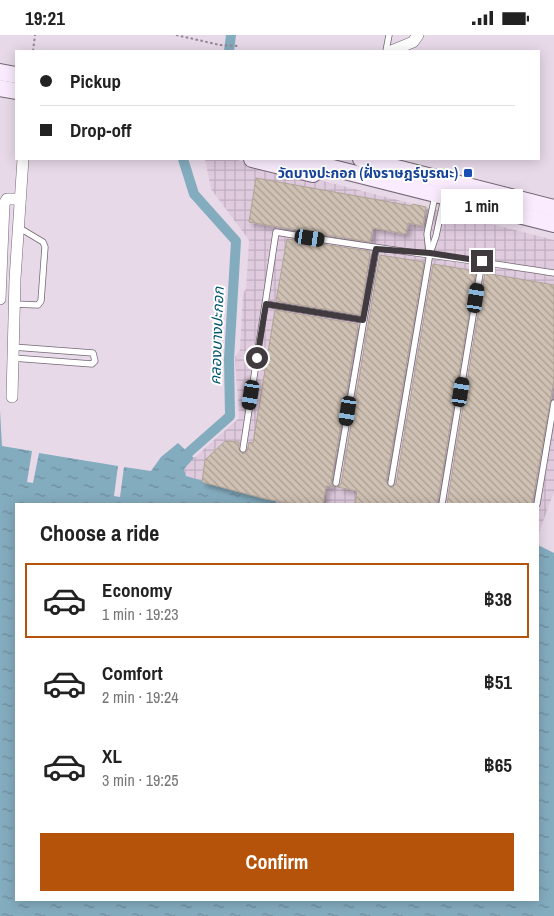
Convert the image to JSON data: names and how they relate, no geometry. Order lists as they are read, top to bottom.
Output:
{
  "water": ["คลองบางปะกอก"],
  "places": {
    "transit": ["วัดบางปะกอก (ฝั่งราษฎร์บูรณะ)"]
  },
  "page": {
    "status": "19:21",
    "banner": ["Pickup", "Drop-off"],
    "bubble": "1 min",
    "heading": "Choose a ride",
    "list": [
      {
        "name": "Economy",
        "note": "1 min · 19:23",
        "value": "฿38"
      },
      {
        "name": "Comfort",
        "note": "2 min · 19:24",
        "value": "฿51"
      },
      {
        "name": "XL",
        "note": "3 min · 19:25",
        "value": "฿65"
      }
    ],
    "buttons": "Confirm"
  }
}
